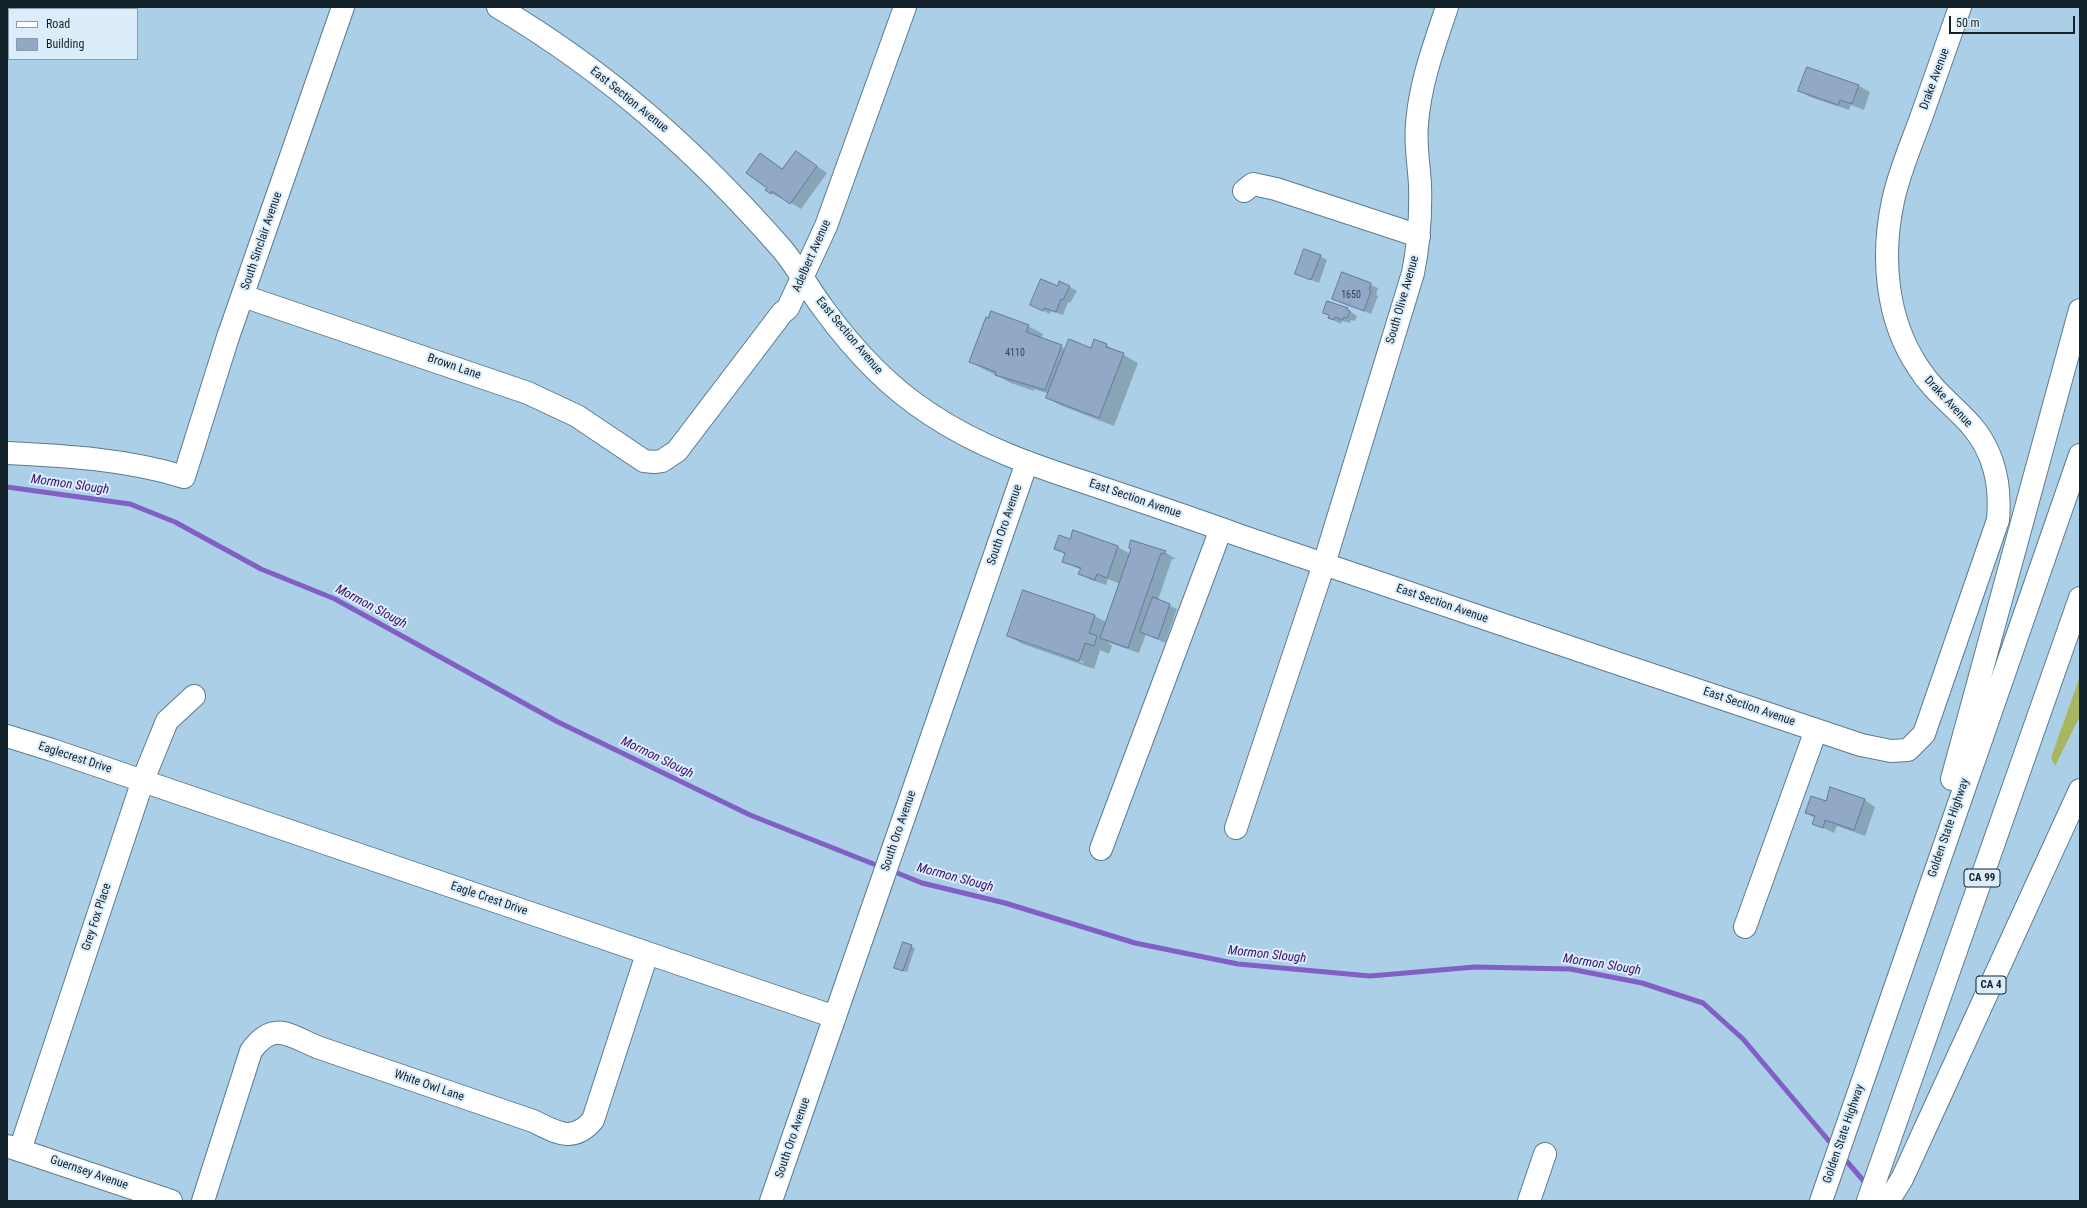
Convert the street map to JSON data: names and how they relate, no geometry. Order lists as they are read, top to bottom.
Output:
{
  "streets": {
    "main road": [
      "Drake Avenue",
      "East Section Avenue",
      "South Sinclair Avenue",
      "Adelbert Avenue",
      "South Olive Avenue",
      "Brown Lane",
      "South Oro Avenue",
      "Eaglecrest Drive",
      "Golden State Highway",
      "CA 99",
      "Eagle Crest Drive",
      "Grey Fox Place",
      "CA 4",
      "White Owl Lane",
      "Guernsey Avenue"
    ]
  },
  "crossings": [
    ["Drake Avenue", "East Section Avenue"],
    ["East Section Avenue", "Adelbert Avenue"],
    ["East Section Avenue", "South Olive Avenue"],
    ["East Section Avenue", "South Oro Avenue"],
    ["South Sinclair Avenue", "Brown Lane"],
    ["Adelbert Avenue", "Brown Lane"],
    ["South Oro Avenue", "Eagle Crest Drive"],
    ["Eaglecrest Drive", "Eagle Crest Drive"],
    ["Eaglecrest Drive", "Grey Fox Place"],
    ["Eagle Crest Drive", "Grey Fox Place"],
    ["Eagle Crest Drive", "White Owl Lane"],
    ["Grey Fox Place", "Guernsey Avenue"]
  ],
  "water": ["Mormon Slough"],
  "house_numbers": ["1650", "4110"],
  "legend": ["Road", "Building"],
  "scale_bar": "50 m"
}
